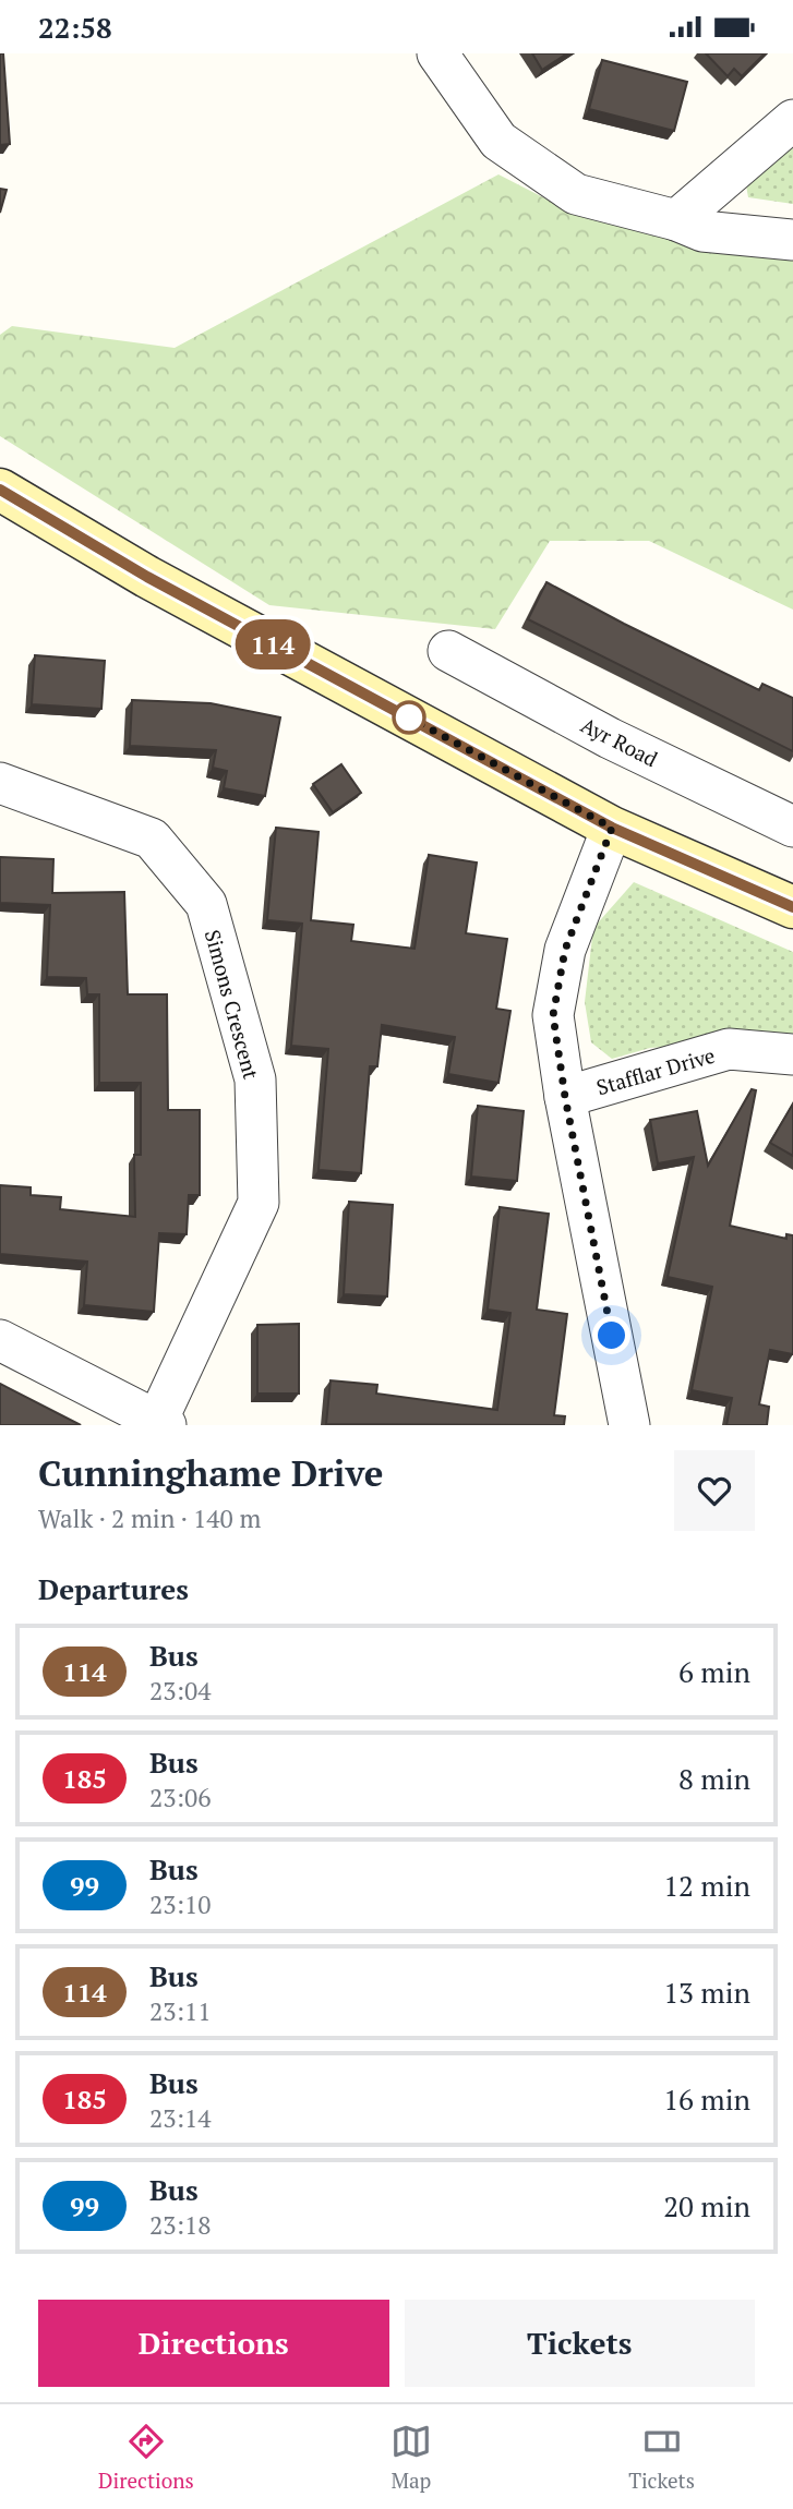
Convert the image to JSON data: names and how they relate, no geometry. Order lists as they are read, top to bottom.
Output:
{
  "streets": {
    "street": ["Ayr Road", "Simons Crescent", "Stafflar Drive"]
  },
  "lines": ["bus line 114"],
  "page": {
    "status": "22:58",
    "on_map": "114",
    "heading": [
      ["Cunninghame Drive", "Walk · 2 min · 140 m"],
      "Departures"
    ],
    "list": [
      {
        "mark": "114",
        "name": "Bus",
        "note": "23:04",
        "value": "6 min"
      },
      {
        "mark": "185",
        "name": "Bus",
        "note": "23:06",
        "value": "8 min"
      },
      {
        "mark": "99",
        "name": "Bus",
        "note": "23:10",
        "value": "12 min"
      },
      {
        "mark": "114",
        "name": "Bus",
        "note": "23:11",
        "value": "13 min"
      },
      {
        "mark": "185",
        "name": "Bus",
        "note": "23:14",
        "value": "16 min"
      },
      {
        "mark": "99",
        "name": "Bus",
        "note": "23:18",
        "value": "20 min"
      }
    ],
    "buttons": ["Directions", "Tickets"],
    "tabs": ["Directions", "Map", "Tickets"]
  }
}
